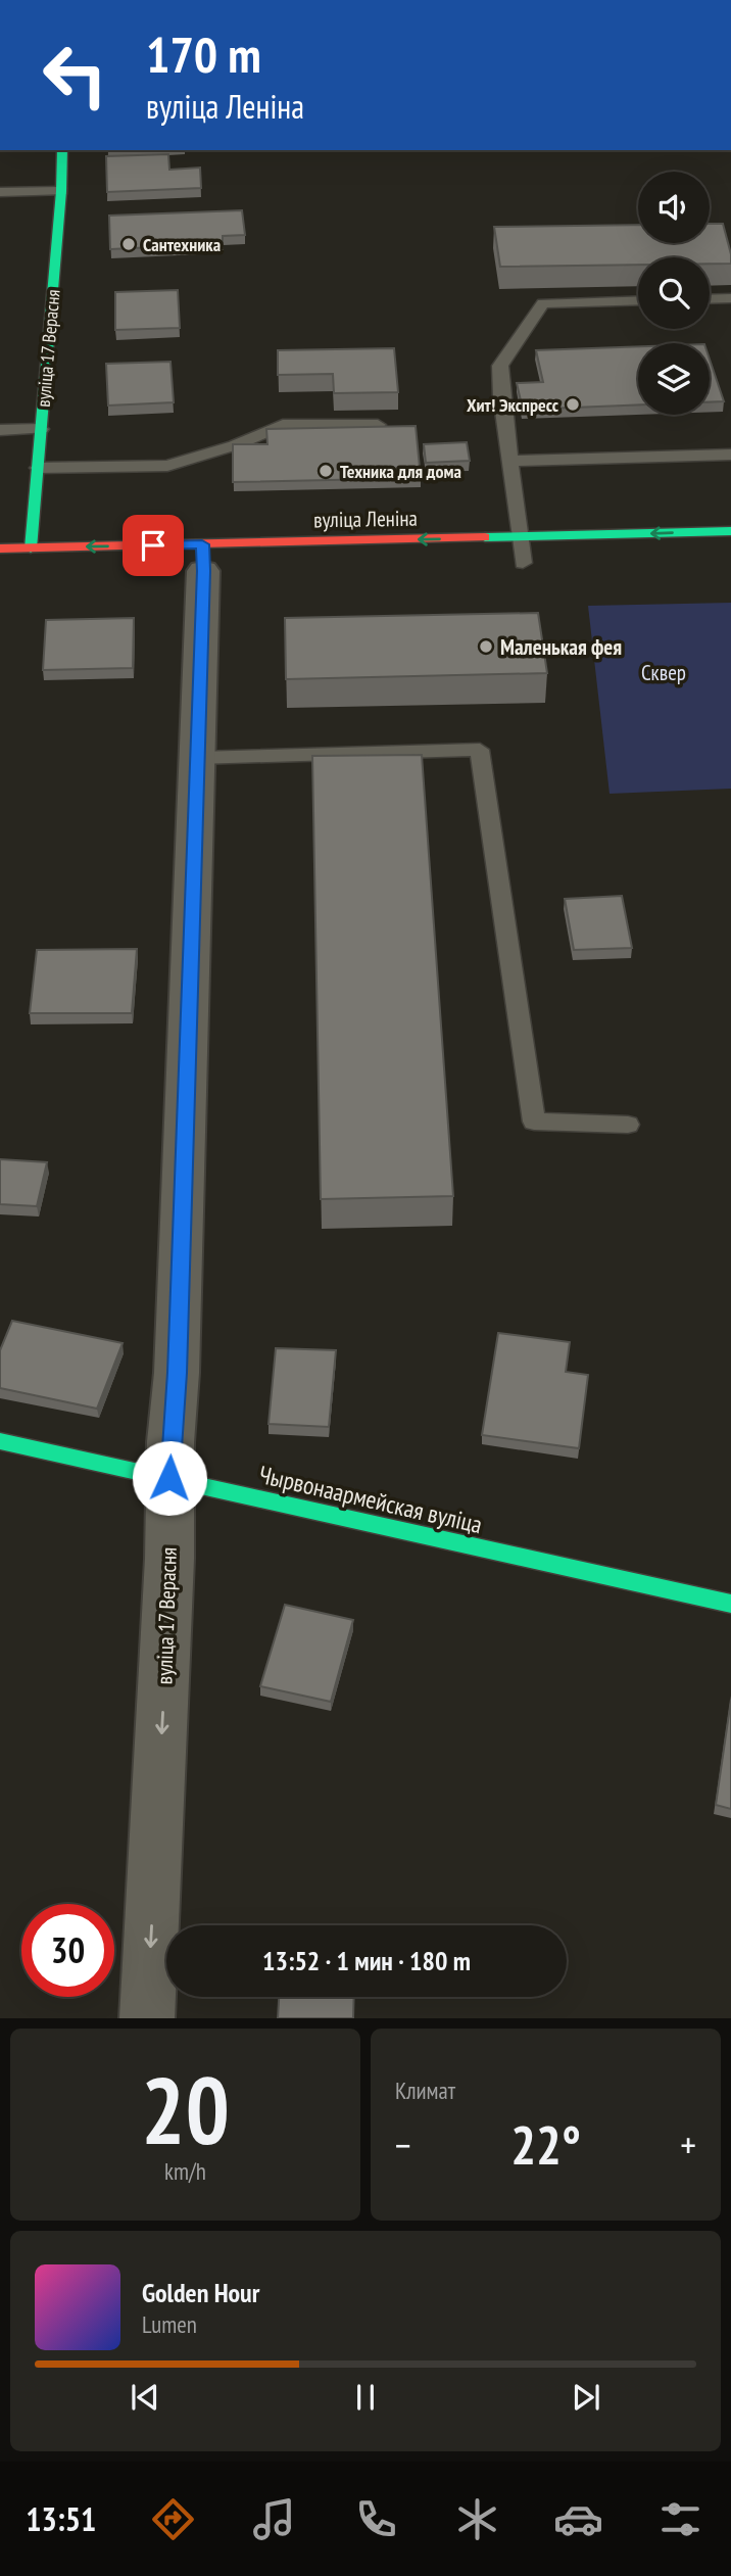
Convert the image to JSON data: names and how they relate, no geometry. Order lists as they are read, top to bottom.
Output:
{
  "streets": {
    "main road": ["вуліца 17 Верасня", "вуліца Леніна", "Чырвонаармейская вуліца"]
  },
  "crossings": [
    ["вуліца 17 Верасня", "вуліца Леніна"],
    ["вуліца 17 Верасня", "Чырвонаармейская вуліца"]
  ],
  "one_way": ["вуліца Леніна"],
  "parks": ["Сквер"],
  "places": [
    "Сантехника",
    "Хит! Экспресс",
    "Техника для дома",
    "Маленькая фея"
  ],
  "page": {
    "turn": ["170 m", "вуліца Леніна"],
    "limit": "30",
    "trip": "13:52 · 1 мин · 180 m",
    "tile": [
      ["20", "km/h"],
      "Климат"
    ],
    "heat": ["−", "22°", "+"],
    "song": ["Golden Hour", "Lumen"],
    "tabs": "13:51"
  }
}
